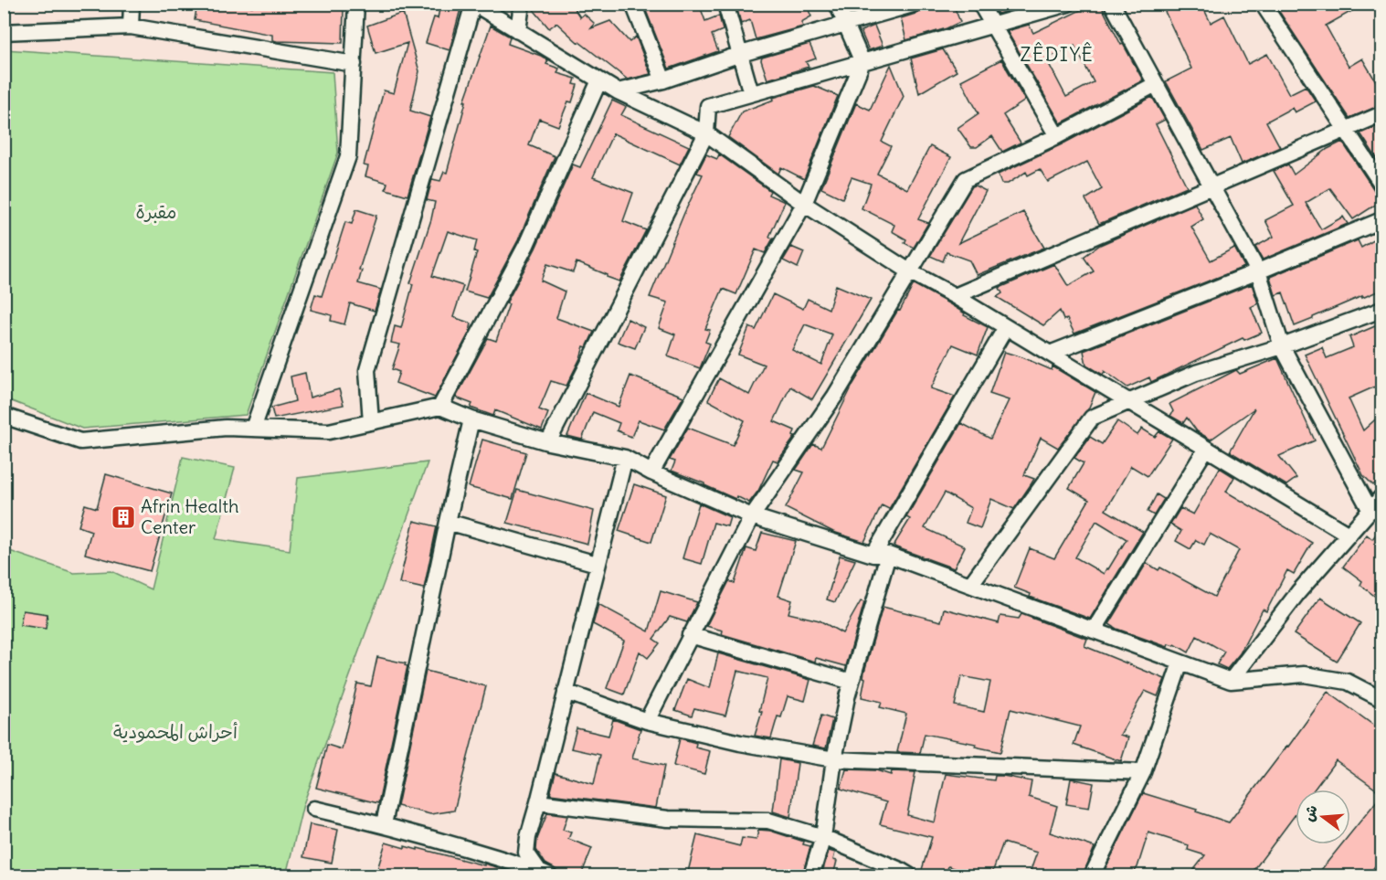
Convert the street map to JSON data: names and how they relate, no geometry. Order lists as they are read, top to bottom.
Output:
{
  "districts": ["ZÊDIYÊ"],
  "parks": ["مقبرة", "أحراش المحمودية"],
  "places": {
    "building": ["Afrin Health Center"]
  },
  "north": "left"
}
